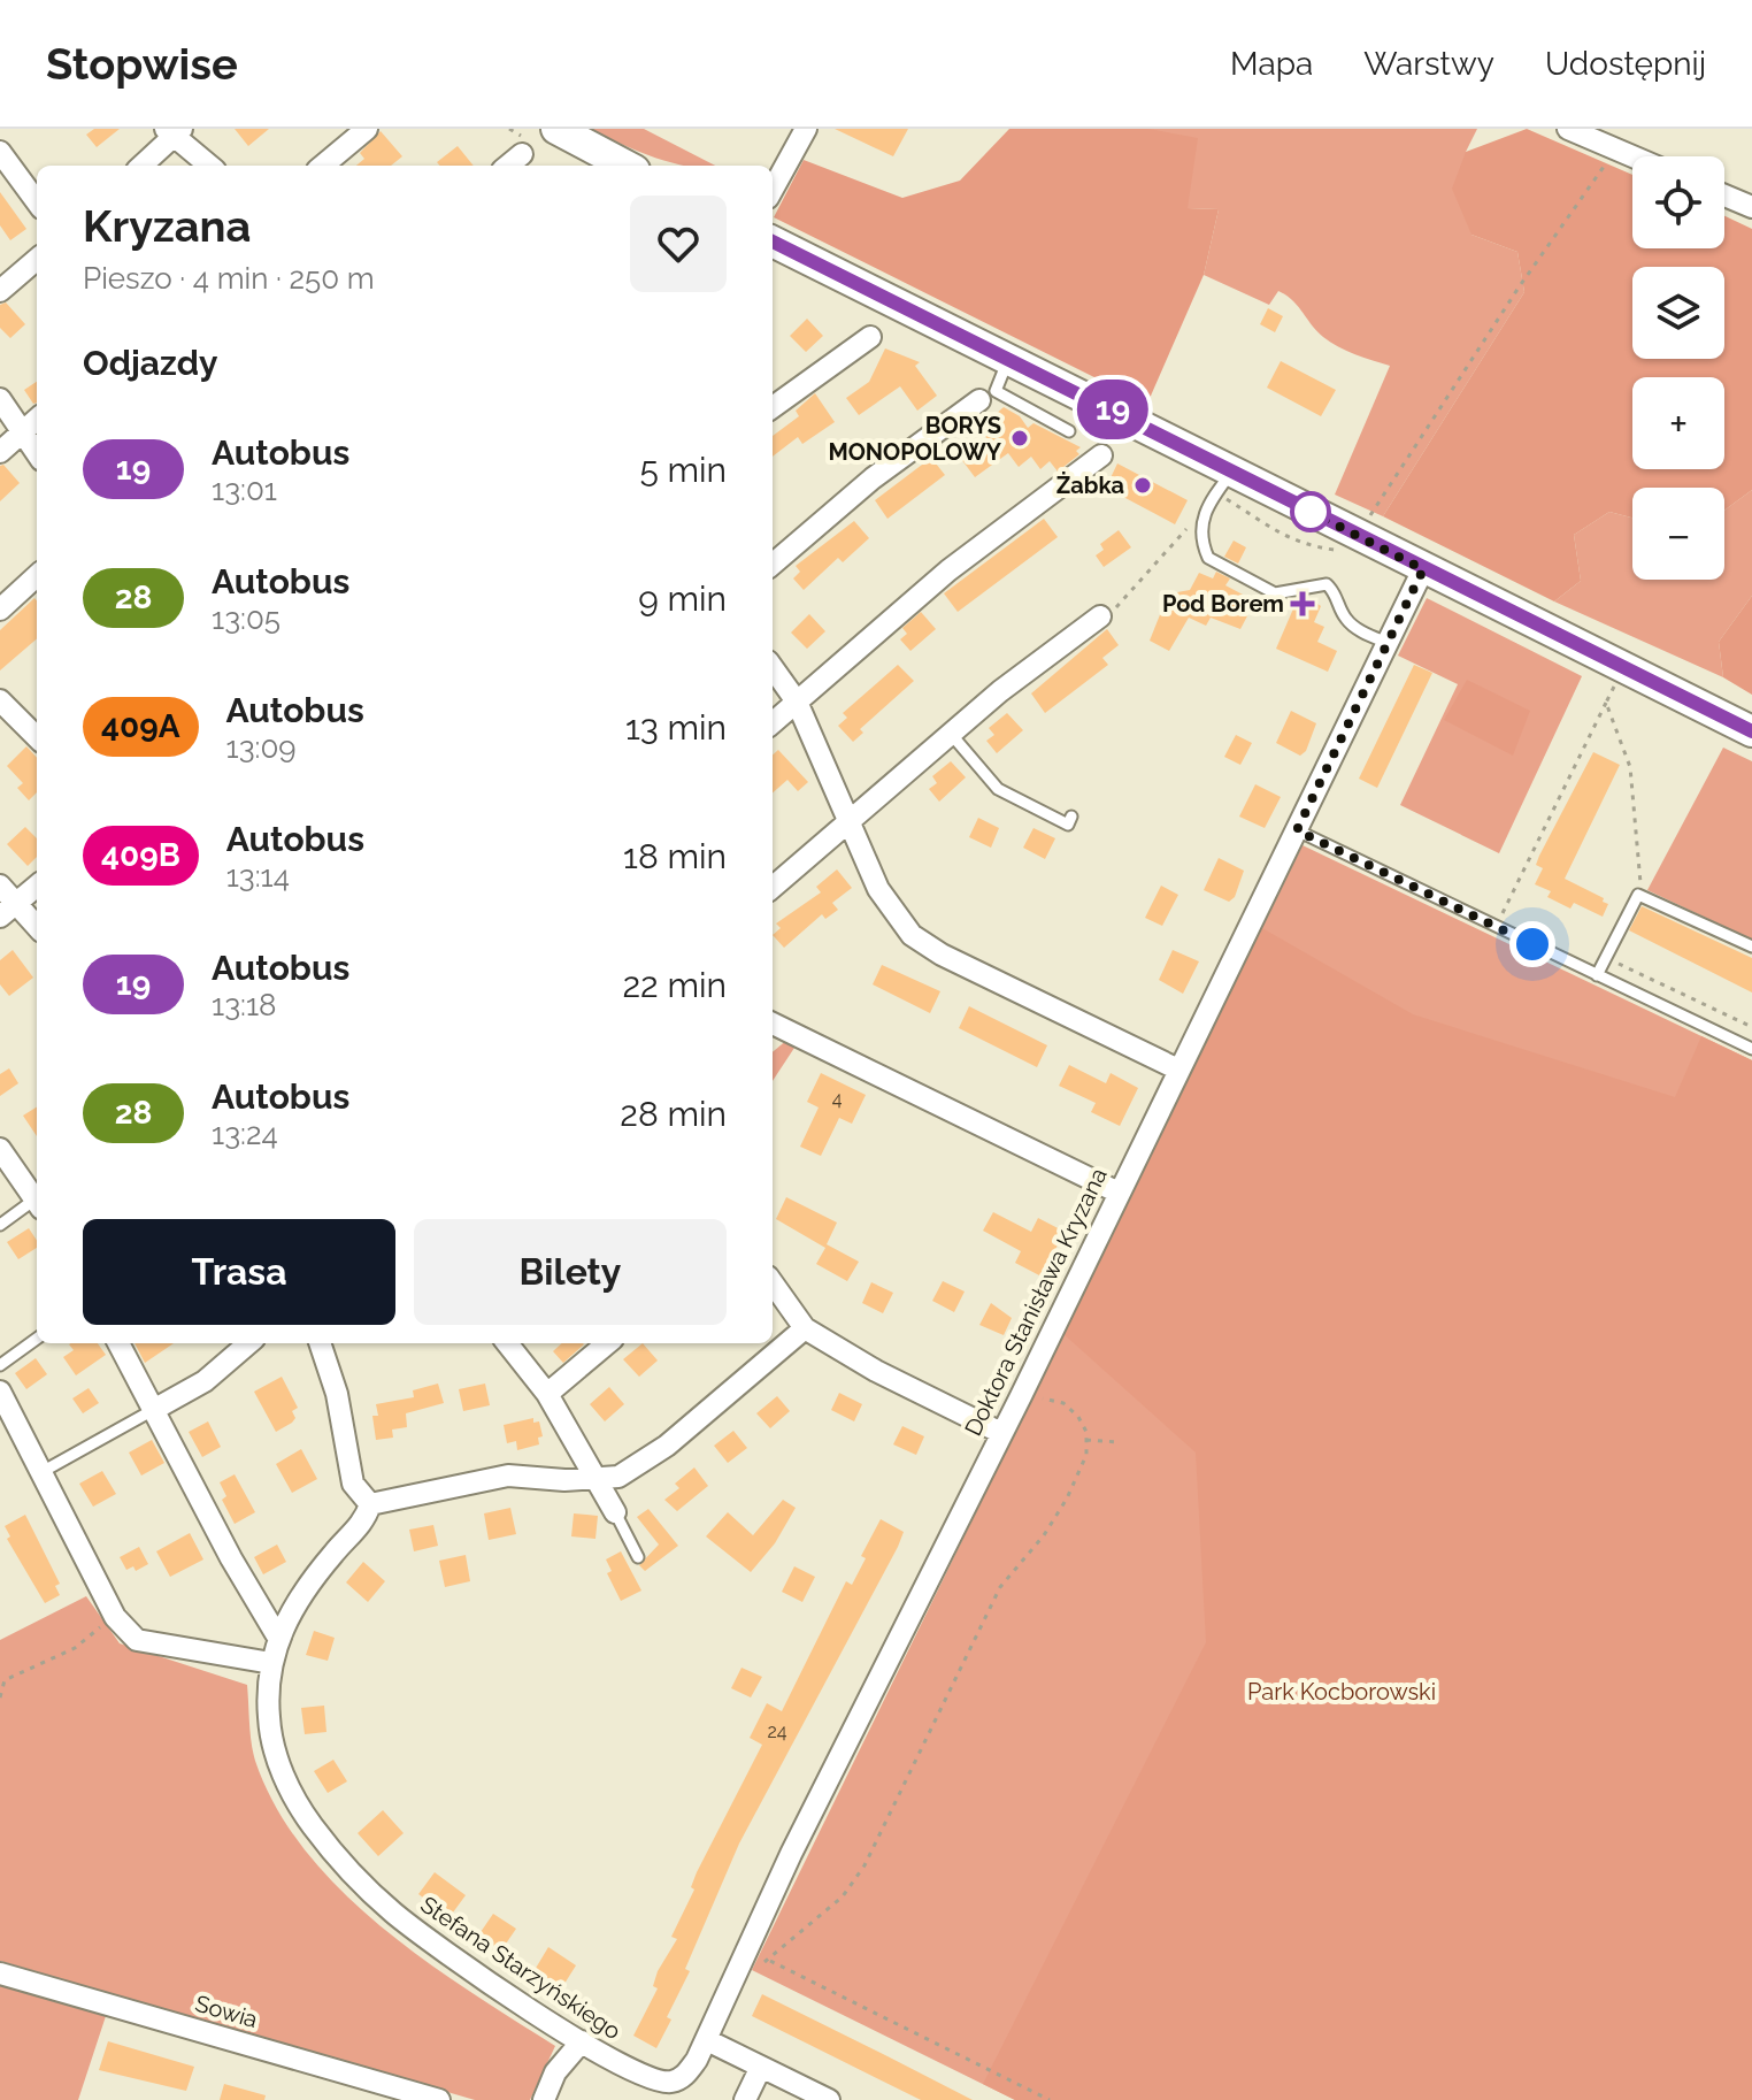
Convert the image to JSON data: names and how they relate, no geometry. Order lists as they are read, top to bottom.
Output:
{
  "streets": {
    "street": ["Doktora Stanisława Kryzana", "Stefana Starzyńskiego", "Sowia"]
  },
  "crossings": [
    ["Doktora Stanisława Kryzana", "Stefana Starzyńskiego"]
  ],
  "parks": ["Park Kocborowski"],
  "places": {
    "other": ["BORYS MONOPOLOWY", "Żabka"],
    "health": ["Pod Borem"]
  },
  "lines": ["bus line 19"],
  "house_numbers": ["4", "24"],
  "page": {
    "header": "Stopwise",
    "nav": ["Mapa", "Warstwy", "Udostępnij"],
    "on_map": "19",
    "map_buttons": ["+", "−"],
    "heading": [
      ["Kryzana", "Pieszo · 4 min · 250 m"],
      "Odjazdy"
    ],
    "list": [
      {
        "mark": "19",
        "name": "Autobus",
        "note": "13:01",
        "value": "5 min"
      },
      {
        "mark": "28",
        "name": "Autobus",
        "note": "13:05",
        "value": "9 min"
      },
      {
        "mark": "409A",
        "name": "Autobus",
        "note": "13:09",
        "value": "13 min"
      },
      {
        "mark": "409B",
        "name": "Autobus",
        "note": "13:14",
        "value": "18 min"
      },
      {
        "mark": "19",
        "name": "Autobus",
        "note": "13:18",
        "value": "22 min"
      },
      {
        "mark": "28",
        "name": "Autobus",
        "note": "13:24",
        "value": "28 min"
      }
    ],
    "buttons": ["Trasa", "Bilety"]
  }
}
